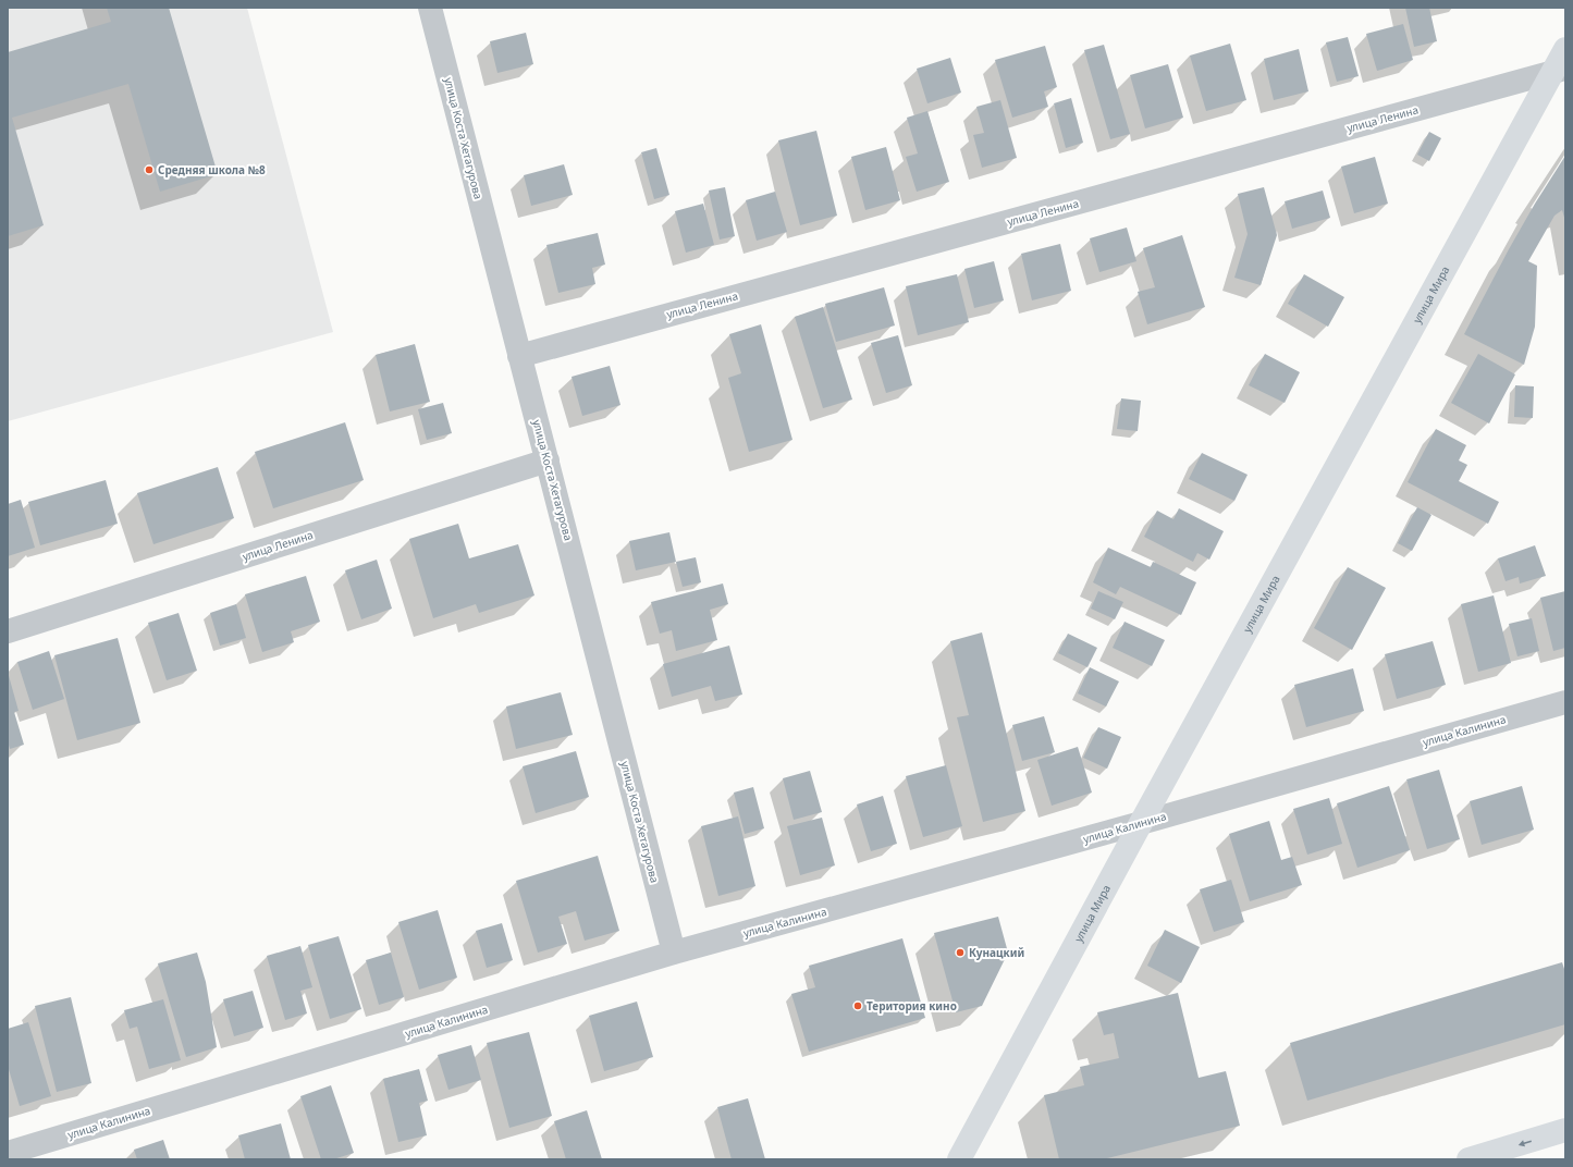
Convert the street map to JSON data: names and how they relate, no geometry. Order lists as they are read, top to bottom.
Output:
{
  "streets": {
    "main road": ["улица Мира"],
    "street": ["улица Ленина", "улица Коста Хетагурова", "улица Калинина"]
  },
  "crossings": [
    ["улица Ленина", "улица Коста Хетагурова"],
    ["улица Ленина", "улица Мира"],
    ["улица Коста Хетагурова", "улица Калинина"],
    ["улица Мира", "улица Калинина"]
  ],
  "places": ["Средняя школа №8", "Кунацкий", "Територия кино"]
}
